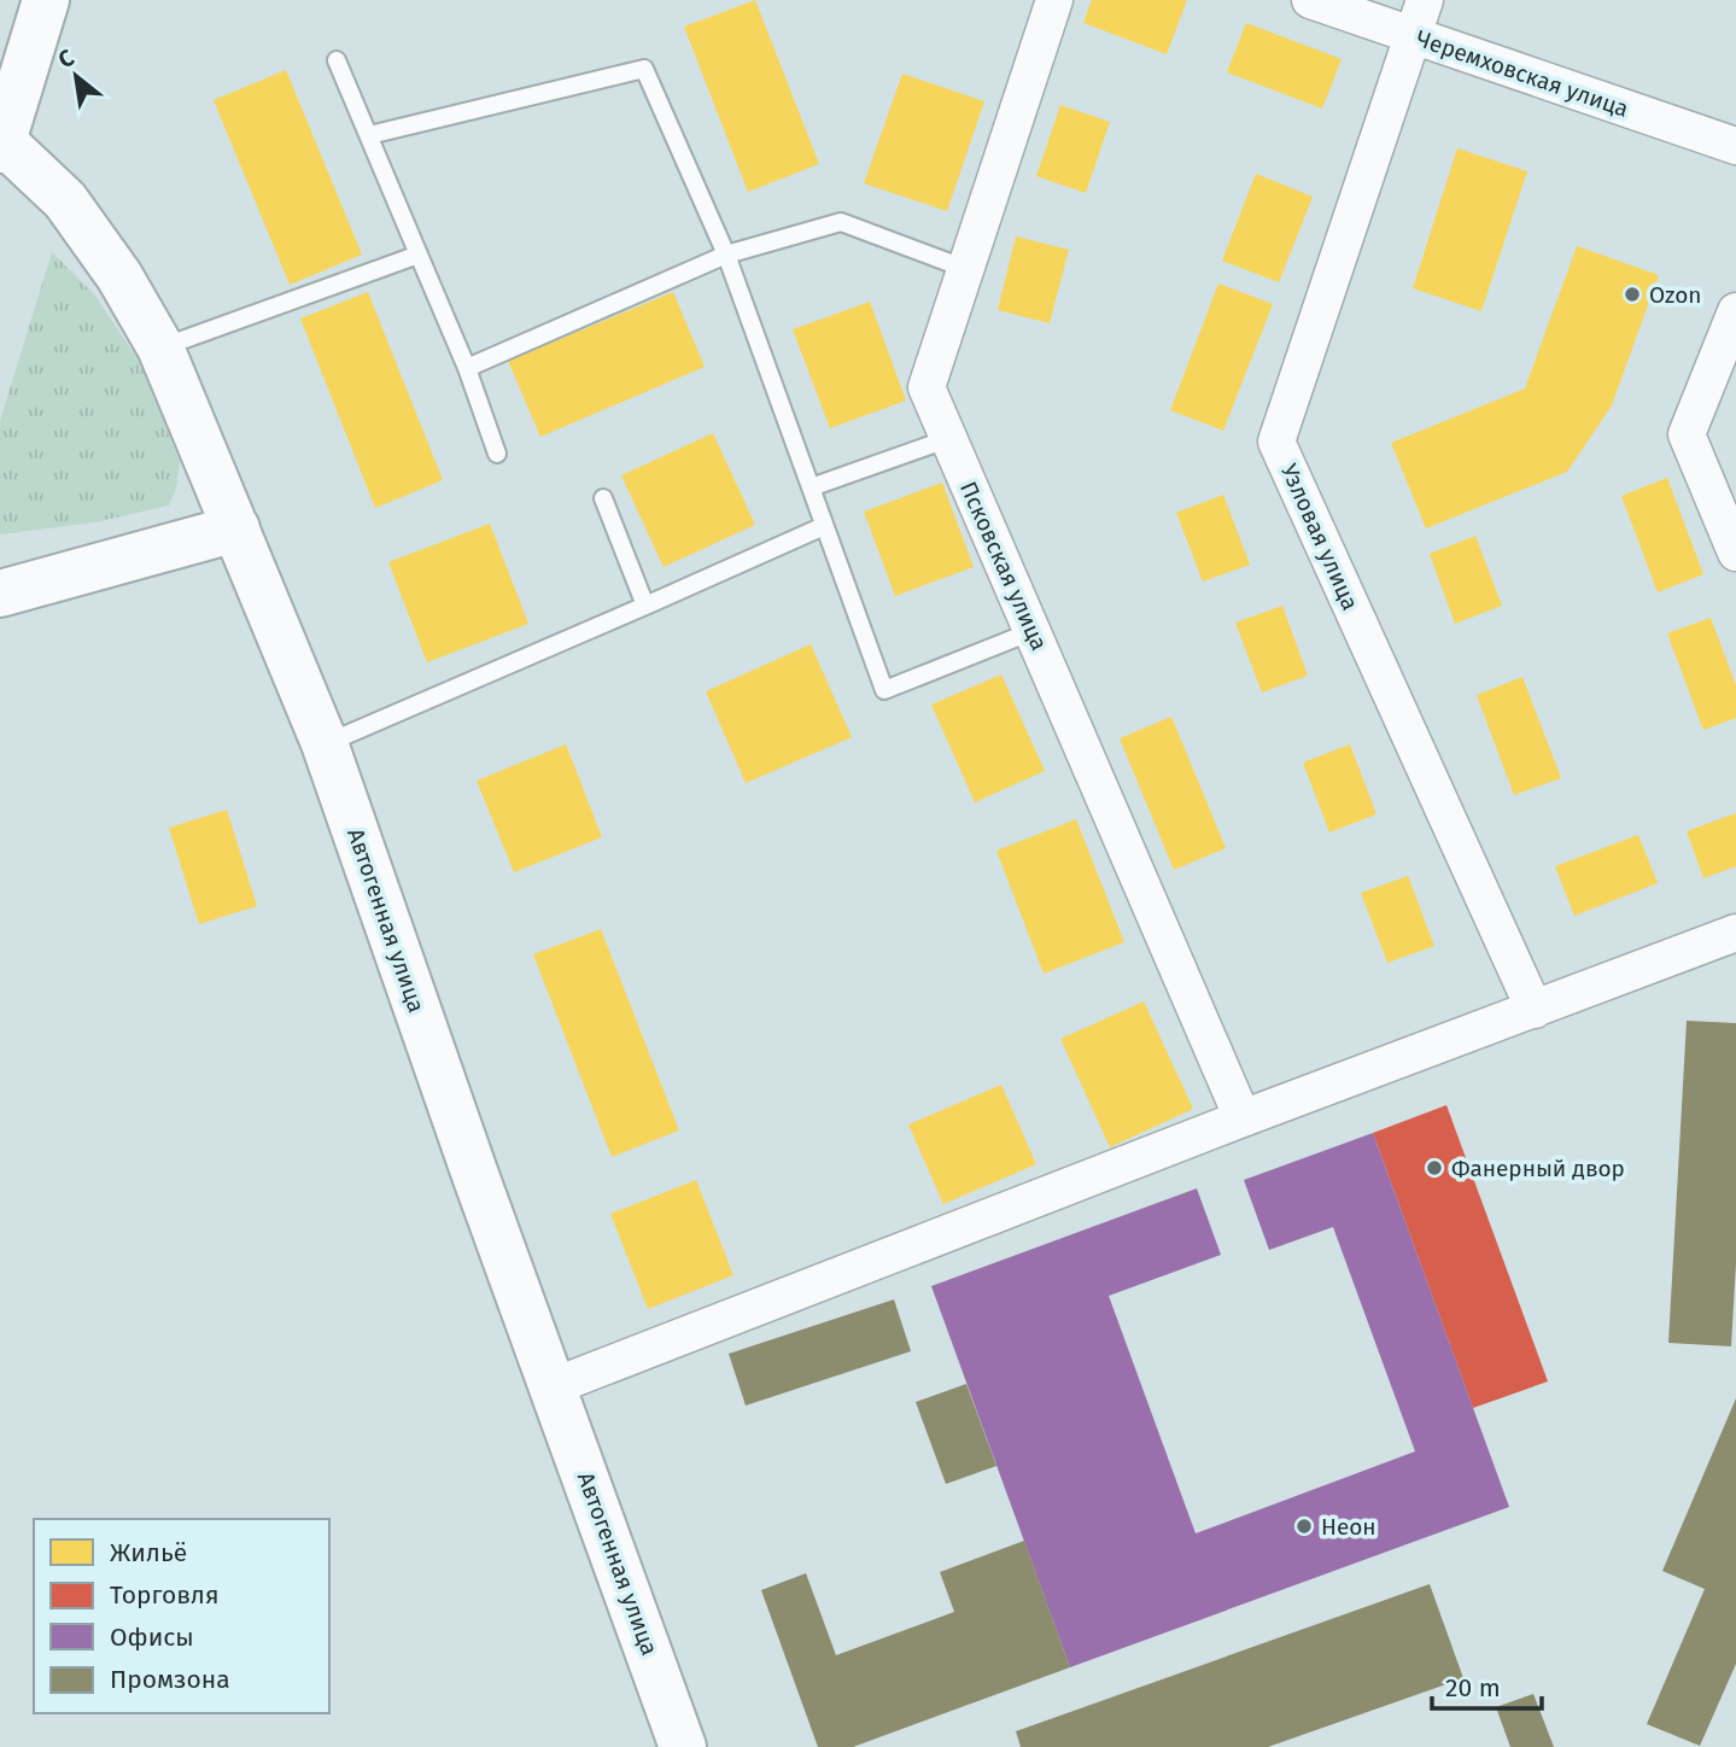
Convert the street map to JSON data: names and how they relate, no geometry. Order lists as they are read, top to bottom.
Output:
{
  "streets": {
    "street": [
      "Черемховская улица",
      "Узловая улица",
      "Псковская улица",
      "Автогенная улица"
    ]
  },
  "crossings": [
    ["Черемховская улица", "Узловая улица"]
  ],
  "places": ["Ozon", "Фанерный двор", "Неон"],
  "legend": [
    "Жильё",
    "Торговля",
    "Офисы",
    "Промзона"
  ],
  "scale_bar": "20 m",
  "north": "top left"
}
